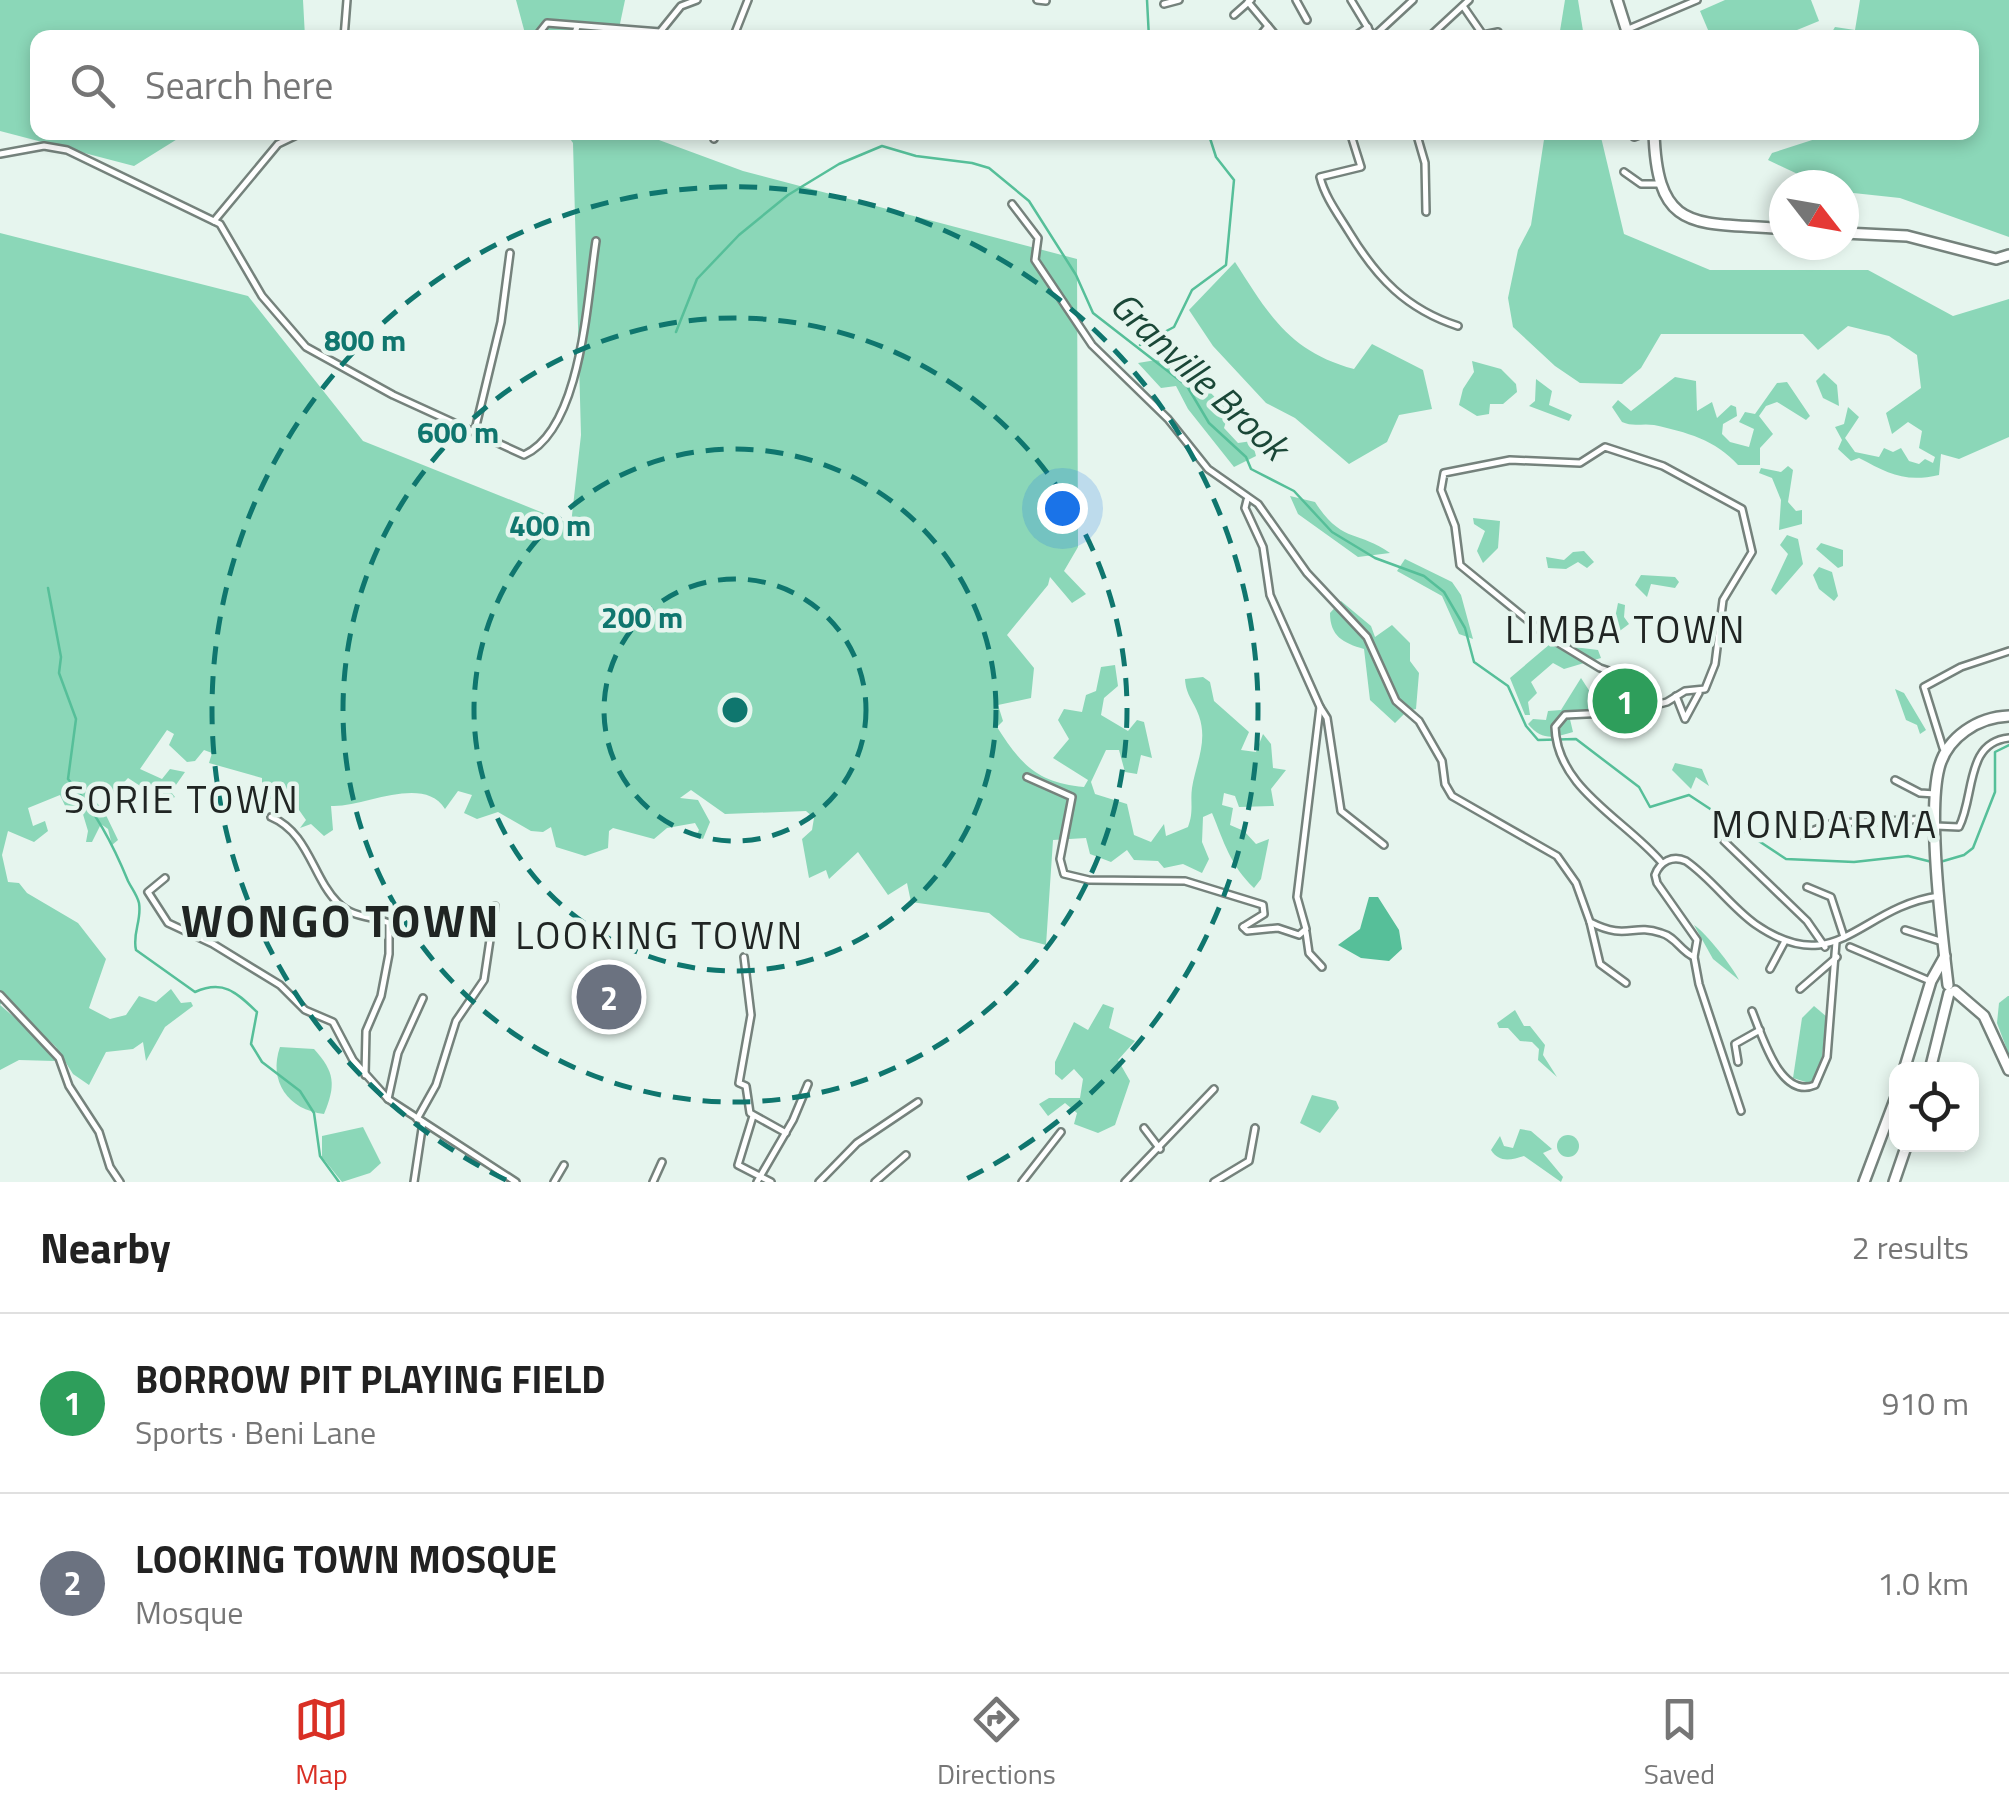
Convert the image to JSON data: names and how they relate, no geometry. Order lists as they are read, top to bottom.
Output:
{
  "districts": [
    "LIMBA TOWN",
    "SORIE TOWN",
    "MONDARMA",
    "WONGO TOWN",
    "LOOKING TOWN"
  ],
  "water": ["Granville Brook"],
  "north": "bottom right",
  "page": {
    "search": "Search here",
    "pins": ["1", "2"],
    "heading": ["Nearby", "2 results"],
    "list": [
      {
        "mark": "1",
        "name": "BORROW PIT PLAYING FIELD",
        "note": "Sports · Beni Lane",
        "value": "910 m"
      },
      {
        "mark": "2",
        "name": "LOOKING TOWN MOSQUE",
        "note": "Mosque",
        "value": "1.0 km"
      }
    ],
    "nav": ["Map", "Directions", "Saved"]
  },
  "rings": [
    "800 m",
    "600 m",
    "400 m",
    "200 m"
  ]
}
